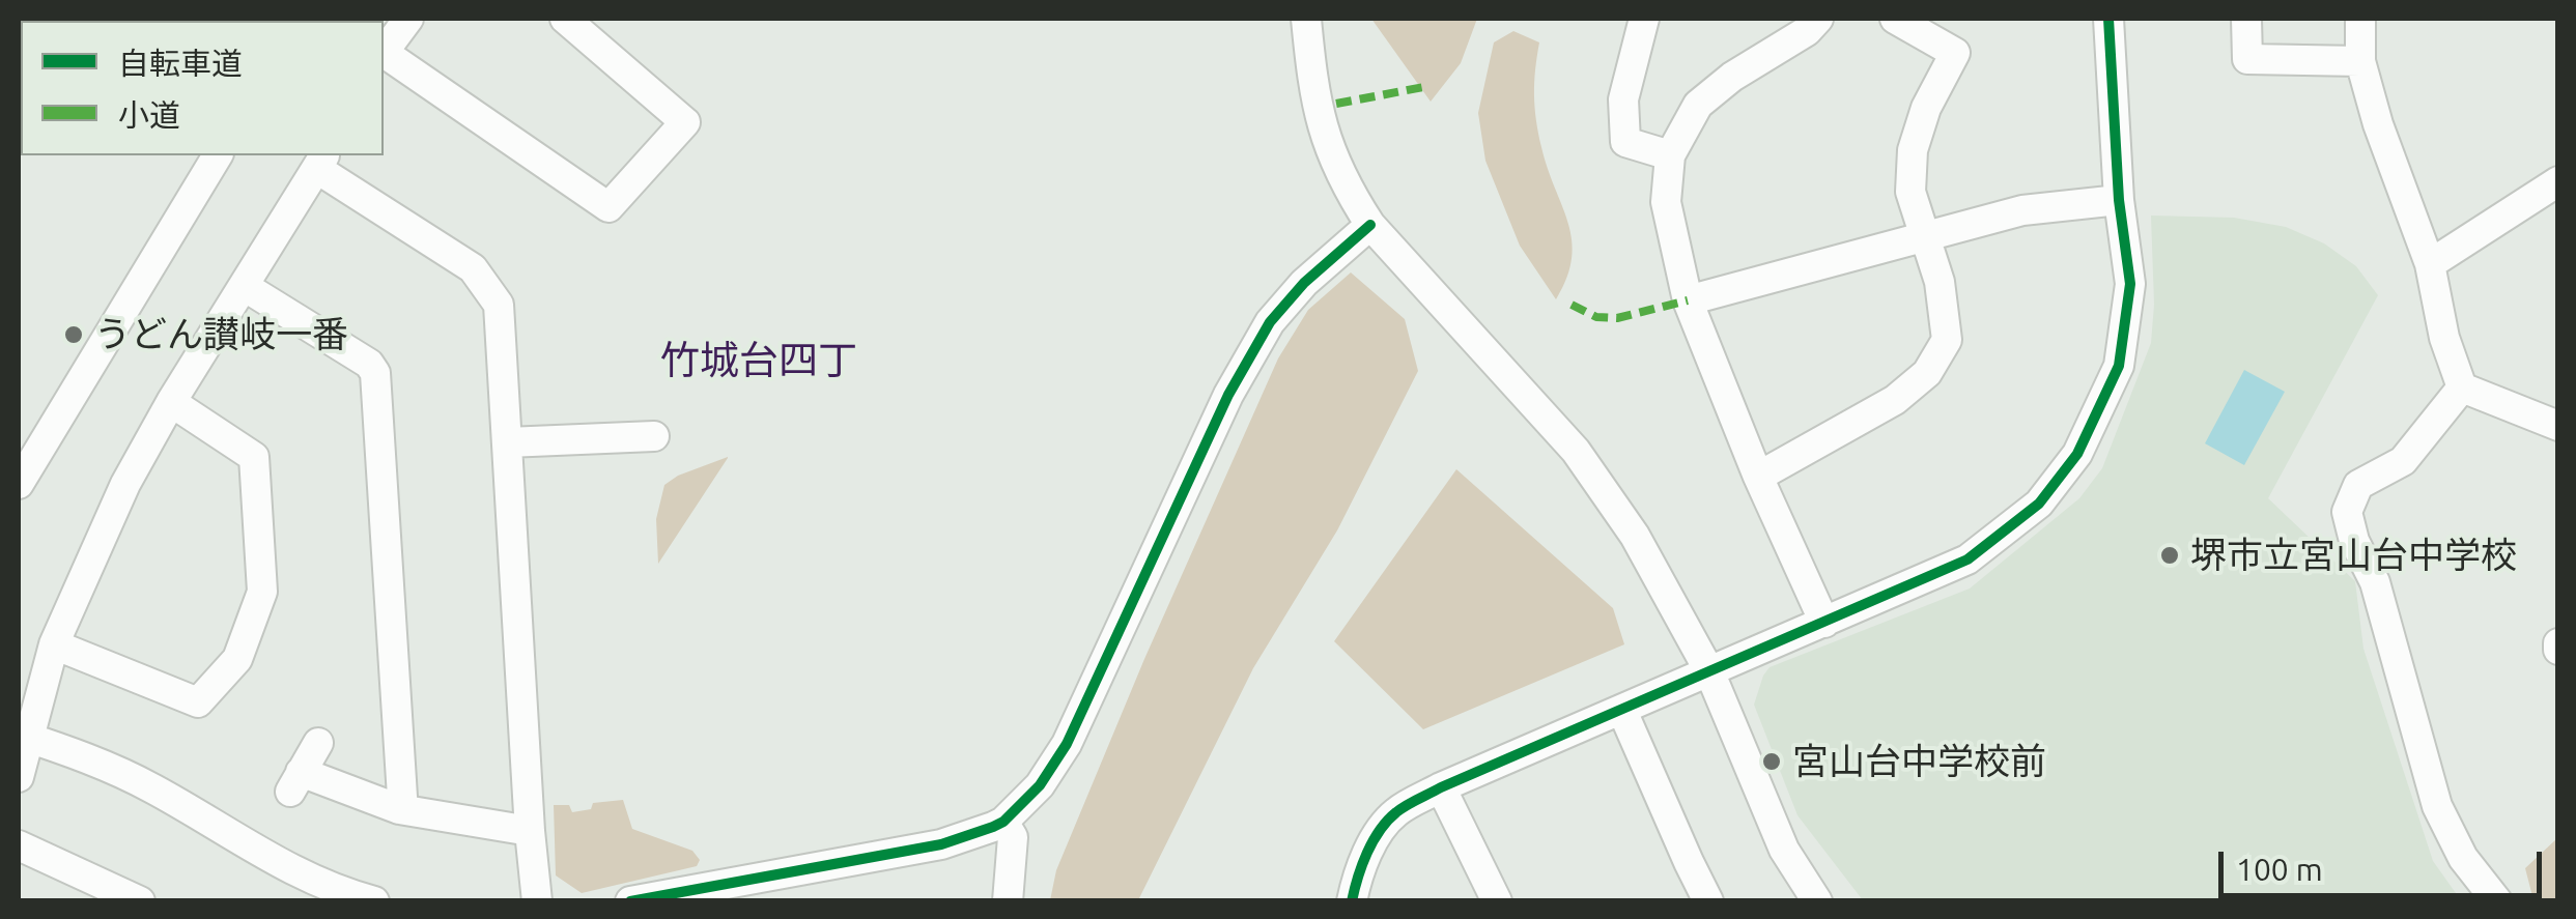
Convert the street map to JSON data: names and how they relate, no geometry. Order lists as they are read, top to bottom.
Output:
{
  "districts": ["竹城台四丁"],
  "places": ["うどん讃岐一番", "堺市立宮山台中学校", "宮山台中学校前"],
  "legend": ["自転車道", "小道"],
  "scale_bar": "100 m"
}
